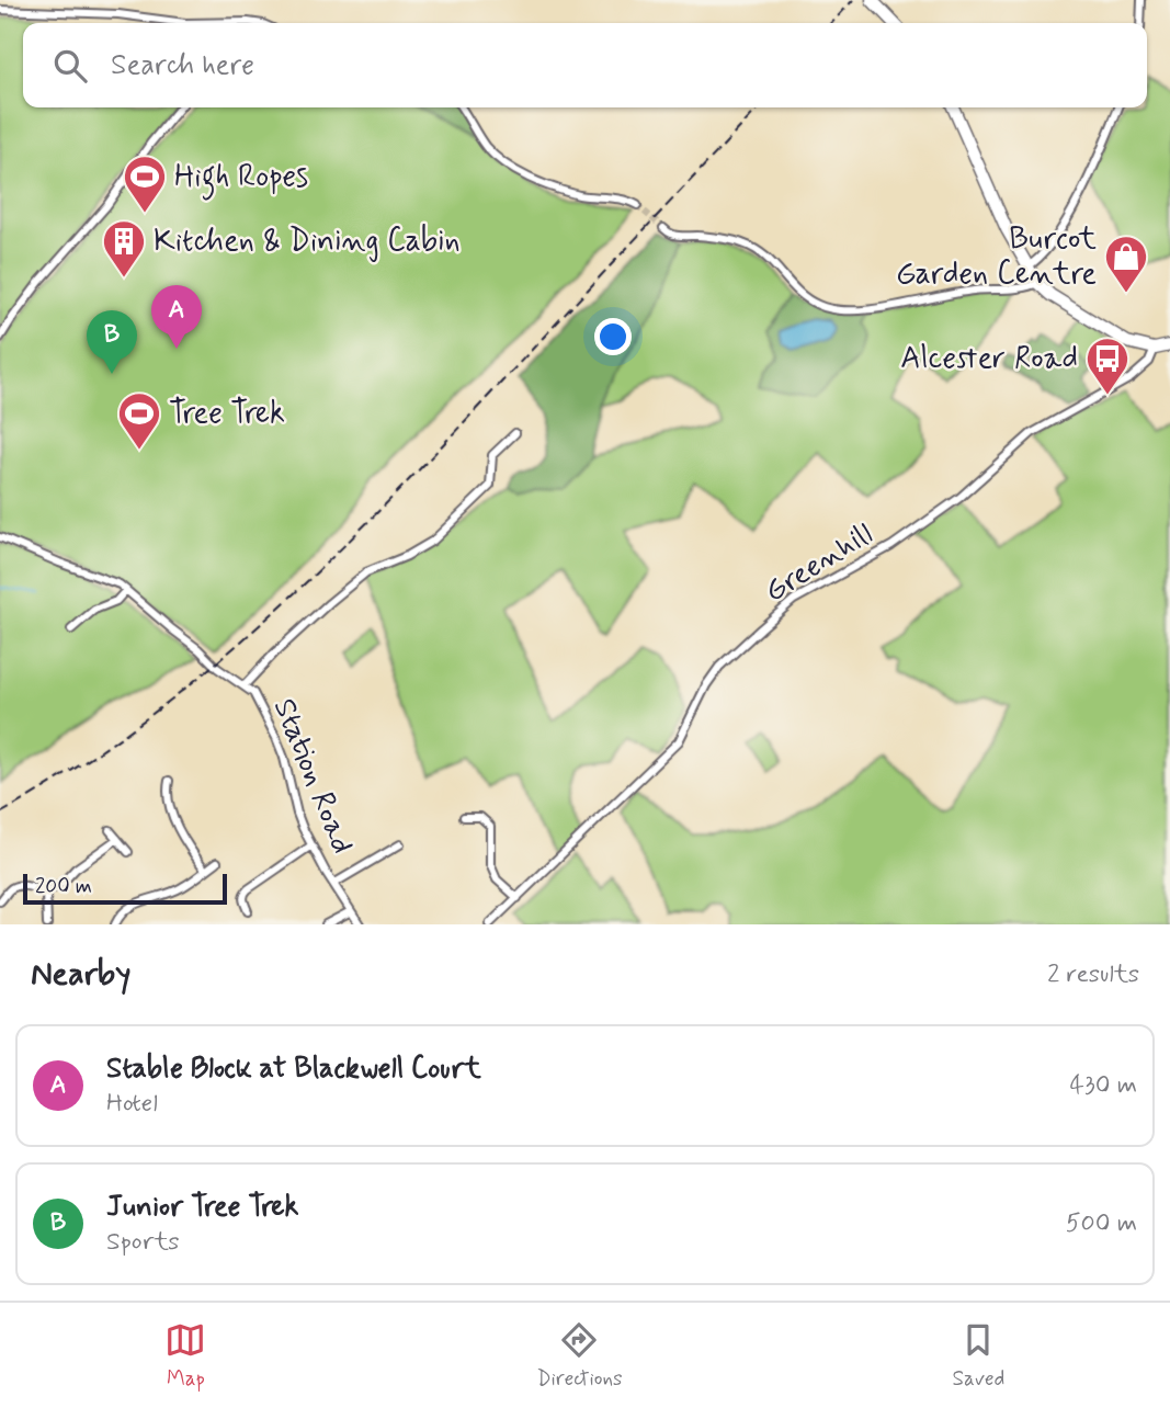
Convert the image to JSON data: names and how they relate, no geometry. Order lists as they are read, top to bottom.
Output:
{
  "streets": {
    "street": ["Greenhill", "Station Road"]
  },
  "places": {
    "sports": ["High Ropes", "Tree Trek"],
    "building": ["Kitchen & Dining Cabin"],
    "shop": ["Burcot Garden Centre"],
    "bus stop": ["Alcester Road"]
  },
  "scale_bar": "200 m",
  "page": {
    "search": "Search here",
    "pins": ["A", "B"],
    "scale": "200 m",
    "heading": ["Nearby", "2 results"],
    "list": [
      {
        "mark": "A",
        "name": "Stable Block at Blackwell Court",
        "note": "Hotel",
        "value": "430 m"
      },
      {
        "mark": "B",
        "name": "Junior Tree Trek",
        "note": "Sports",
        "value": "500 m"
      }
    ],
    "nav": ["Map", "Directions", "Saved"]
  }
}
